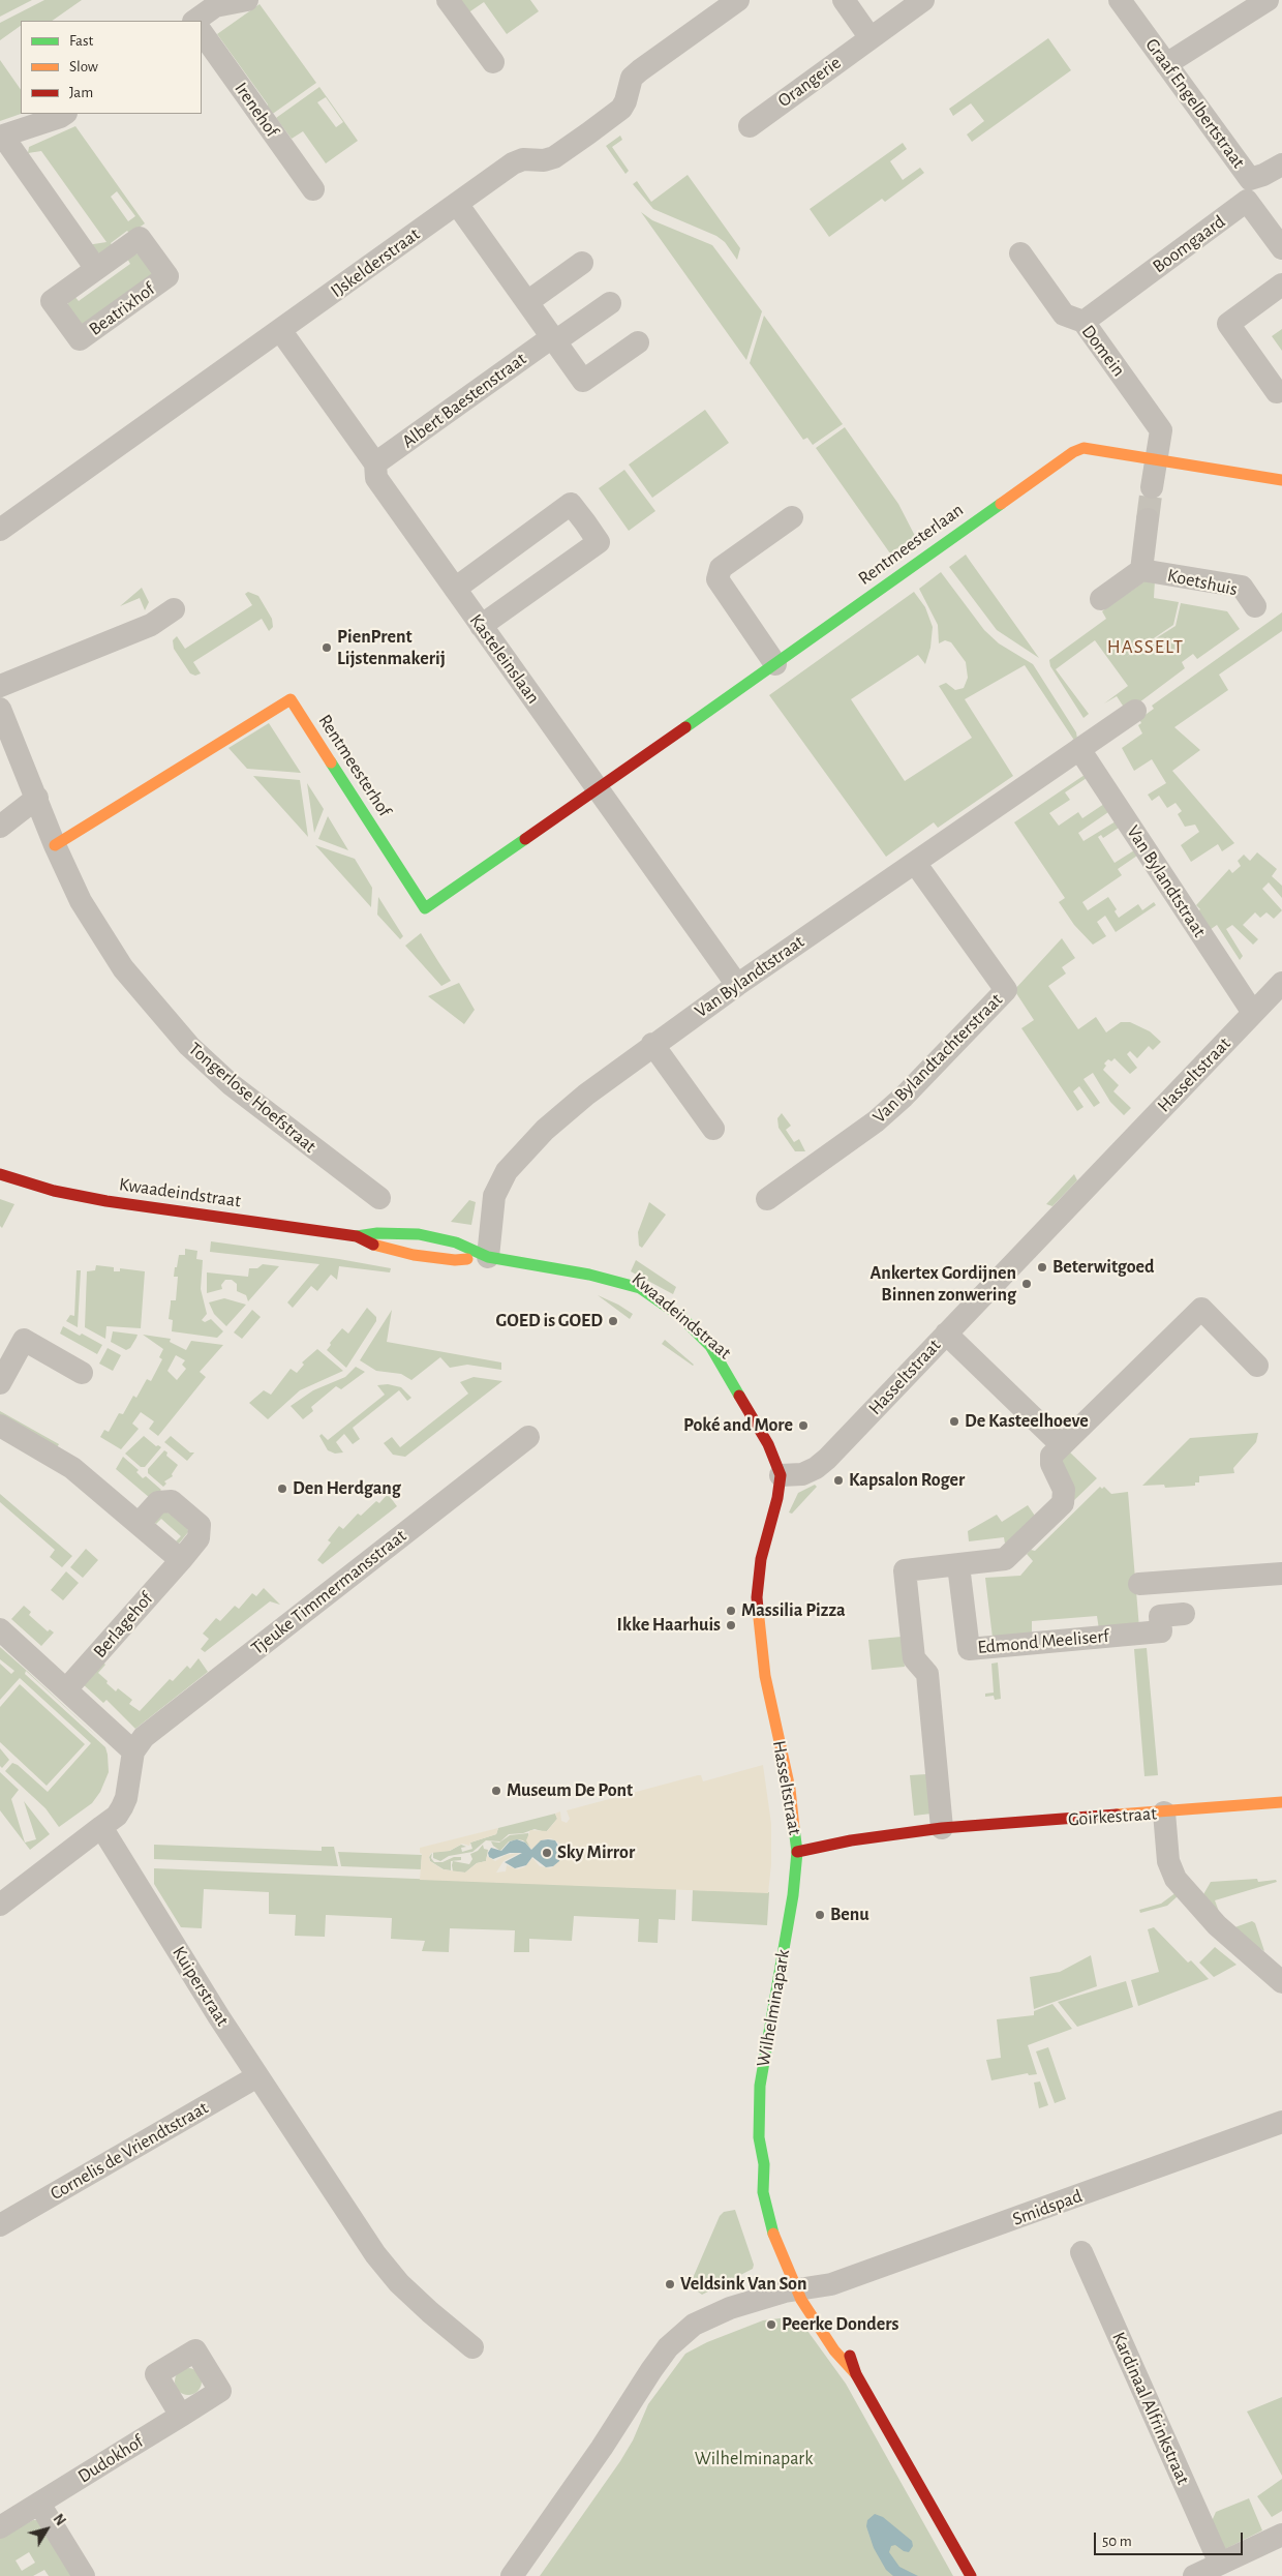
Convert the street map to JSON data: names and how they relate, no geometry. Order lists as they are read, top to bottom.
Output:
{
  "streets": {
    "street": [
      "Orangerie",
      "Graaf Engelbertstraat",
      "Irenehof",
      "Boomgaard",
      "IJskelderstraat",
      "Beatrixhof",
      "Domein",
      "Albert Baestenstraat",
      "Rentmeesterlaan",
      "Koetshuis",
      "Kasteleinslaan",
      "Rentmeesterhof",
      "Van Bylandtstraat",
      "Van Bylandtachterstraat",
      "Hasseltstraat",
      "Tongerlose Hoefstraat",
      "Kwaadeindstraat",
      "Tjeuke Timmermansstraat",
      "Berlagehof",
      "Edmond Meeliserf",
      "Goirkestraat",
      "Kuiperstraat",
      "Wilhelminapark",
      "Cornelis de Vriendtstraat",
      "Smidspad",
      "Kardinaal Alfrinkstraat",
      "Dudokhof"
    ]
  },
  "crossings": [
    ["Boomgaard", "Domein"],
    ["IJskelderstraat", "Kasteleinslaan"],
    ["Domein", "Rentmeesterlaan"],
    ["Albert Baestenstraat", "Kasteleinslaan"],
    ["Rentmeesterlaan", "Kasteleinslaan"],
    ["Rentmeesterlaan", "Rentmeesterhof"],
    ["Kasteleinslaan", "Rentmeesterhof"],
    ["Kasteleinslaan", "Van Bylandtstraat"],
    ["Rentmeesterhof", "Tongerlose Hoefstraat"],
    ["Van Bylandtstraat", "Van Bylandtachterstraat"],
    ["Van Bylandtstraat", "Hasseltstraat"],
    ["Van Bylandtstraat", "Kwaadeindstraat"],
    ["Hasseltstraat", "Kwaadeindstraat"],
    ["Hasseltstraat", "Goirkestraat"],
    ["Hasseltstraat", "Wilhelminapark"],
    ["Goirkestraat", "Wilhelminapark"],
    ["Kuiperstraat", "Cornelis de Vriendtstraat"],
    ["Wilhelminapark", "Smidspad"]
  ],
  "districts": ["HASSELT"],
  "parks": ["Wilhelminapark"],
  "places": [
    "PienPrent Lijstenmakerij",
    "Beterwitgoed",
    "Ankertex Gordijnen Binnen zonwering",
    "GOED is GOED",
    "De Kasteelhoeve",
    "Poké and More",
    "Kapsalon Roger",
    "Den Herdgang",
    "Massilia Pizza",
    "Ikke Haarhuis",
    "Museum De Pont",
    "Sky Mirror",
    "Benu",
    "Veldsink Van Son",
    "Peerke Donders"
  ],
  "legend": ["Fast", "Slow", "Jam"],
  "scale_bar": "50 m",
  "north": "top right"
}
